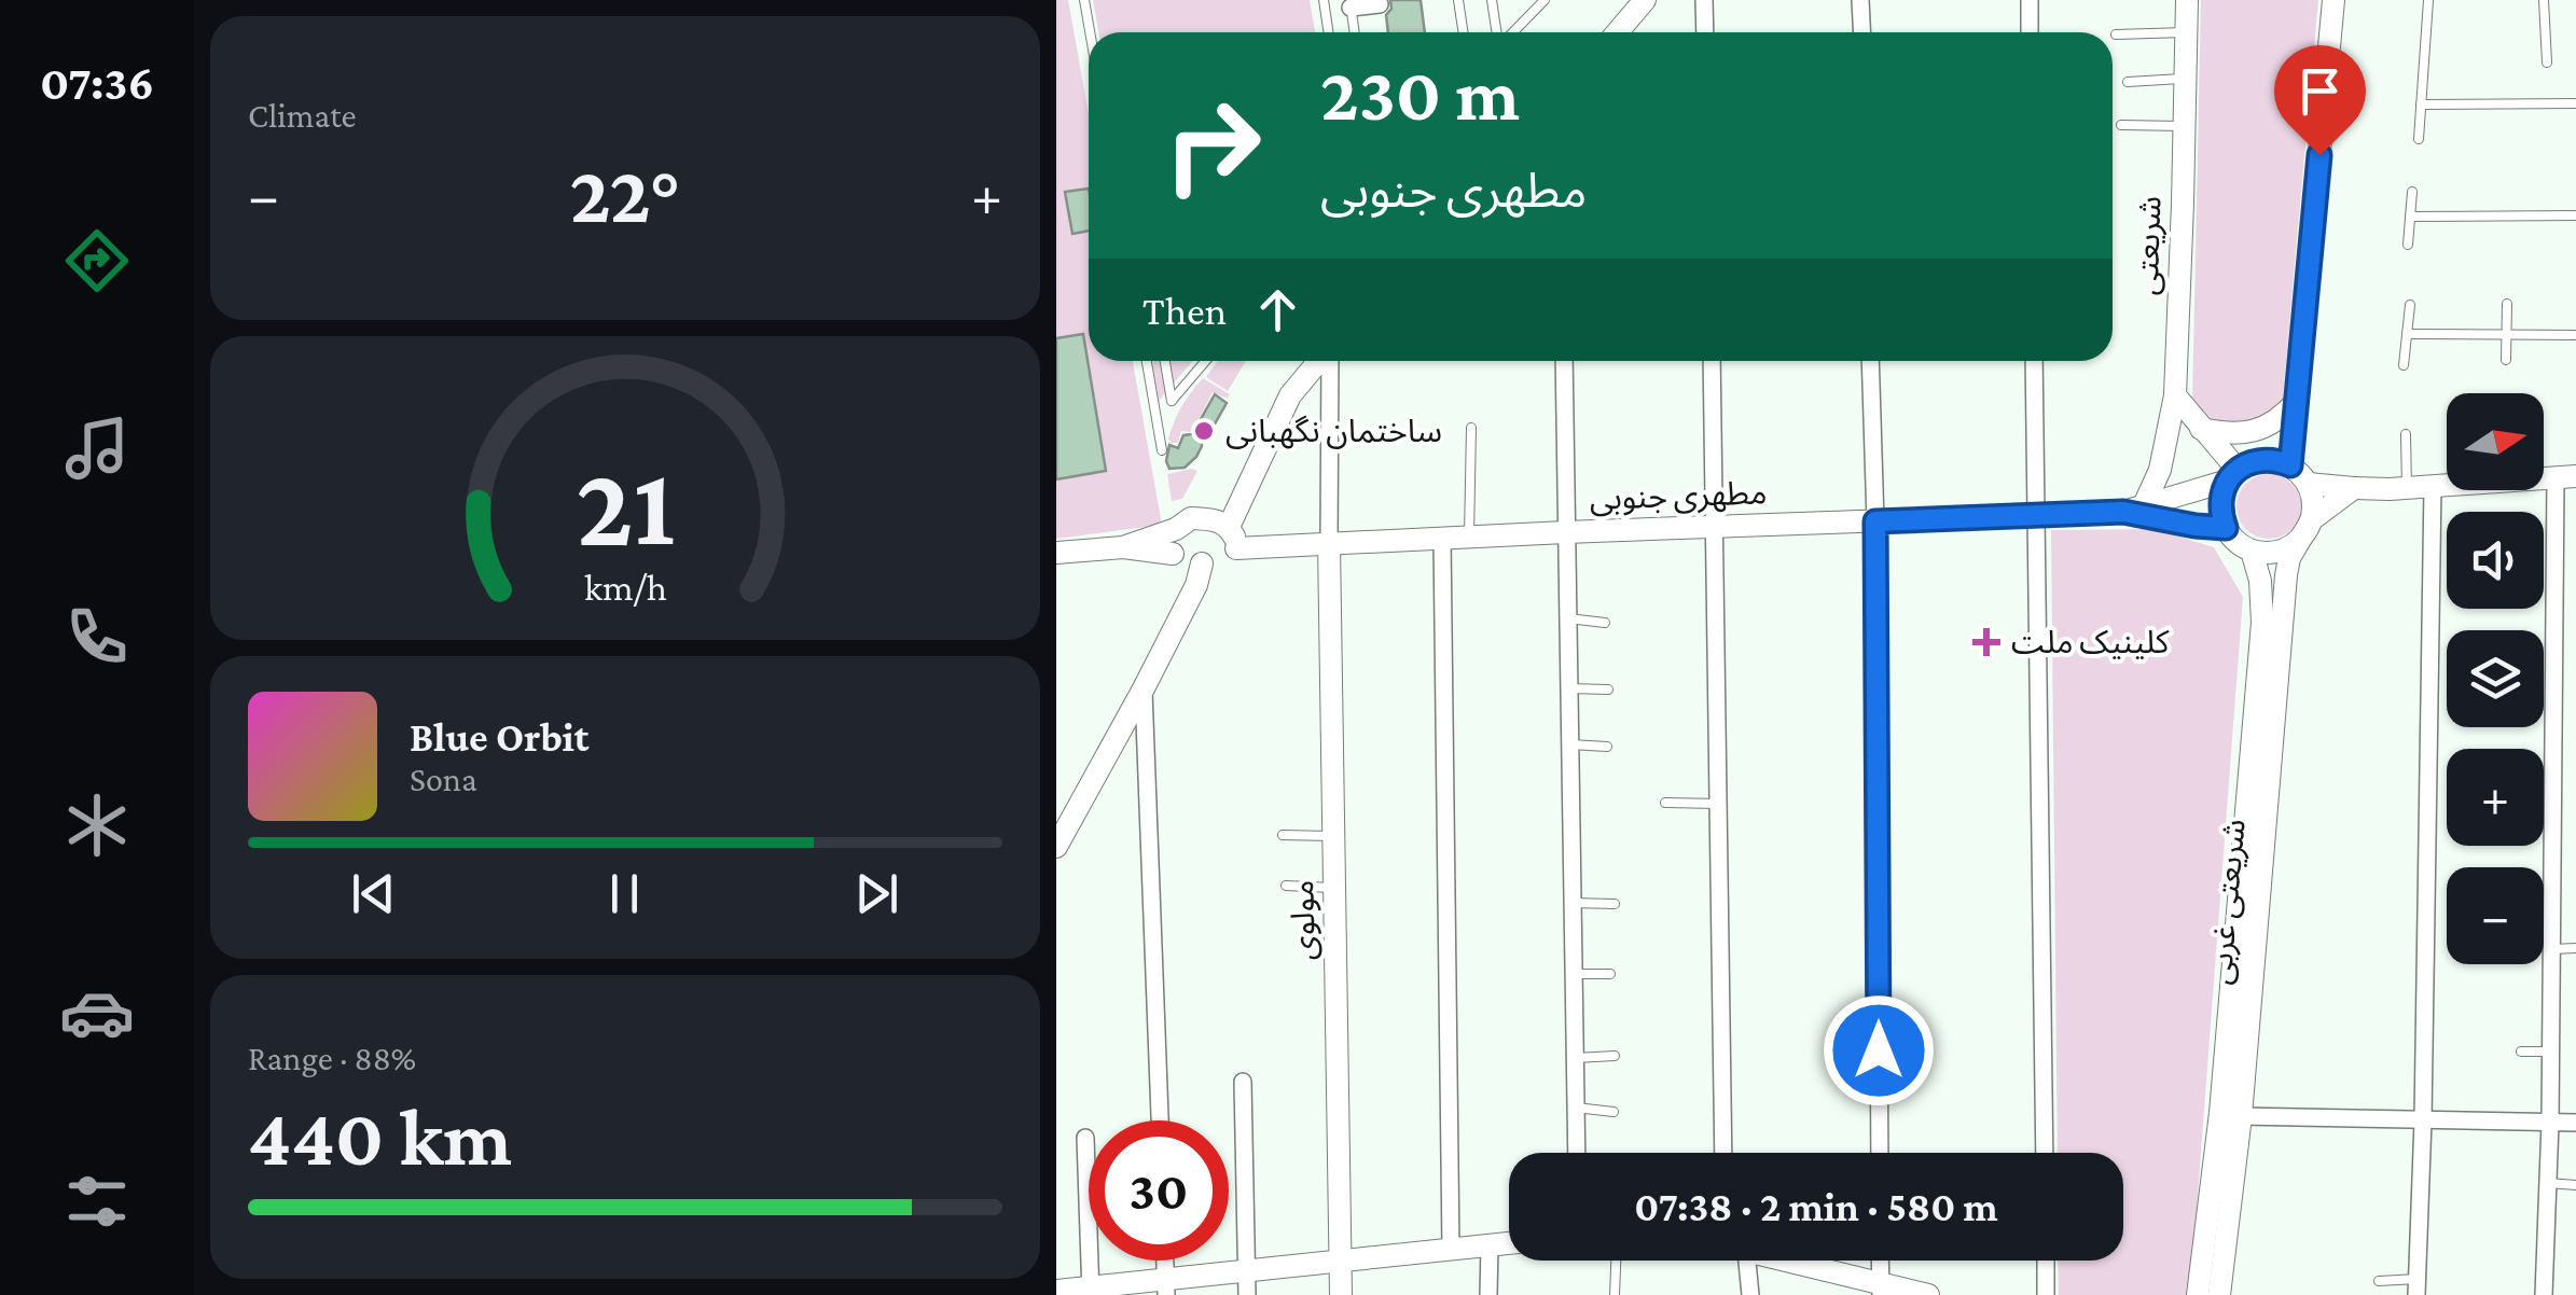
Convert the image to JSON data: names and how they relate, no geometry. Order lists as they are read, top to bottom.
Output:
{
  "streets": {
    "street": [
      "شریعتی",
      "مطهری جنوبی",
      "شریعتی غربی",
      "مولوی"
    ]
  },
  "crossings": [
    ["شریعتی", "مطهری جنوبی"],
    ["مطهری جنوبی", "مولوی"]
  ],
  "places": {
    "other": ["ساختمان نگهبانی"],
    "health": ["کلینیک ملت"]
  },
  "north": "right",
  "page": {
    "tabs": "07:36",
    "tile": [
      "Climate",
      ["Range · 88%", "440 km"]
    ],
    "turn": ["230 m", "مطهری جنوبی"],
    "heat": ["−", "22°", "+"],
    "then": "Then",
    "map_buttons": ["+", "−"],
    "song": ["Blue Orbit", "Sona"],
    "limit": "30",
    "trip": "07:38 · 2 min · 580 m",
    "gauge": ["21", "km/h"]
  }
}
